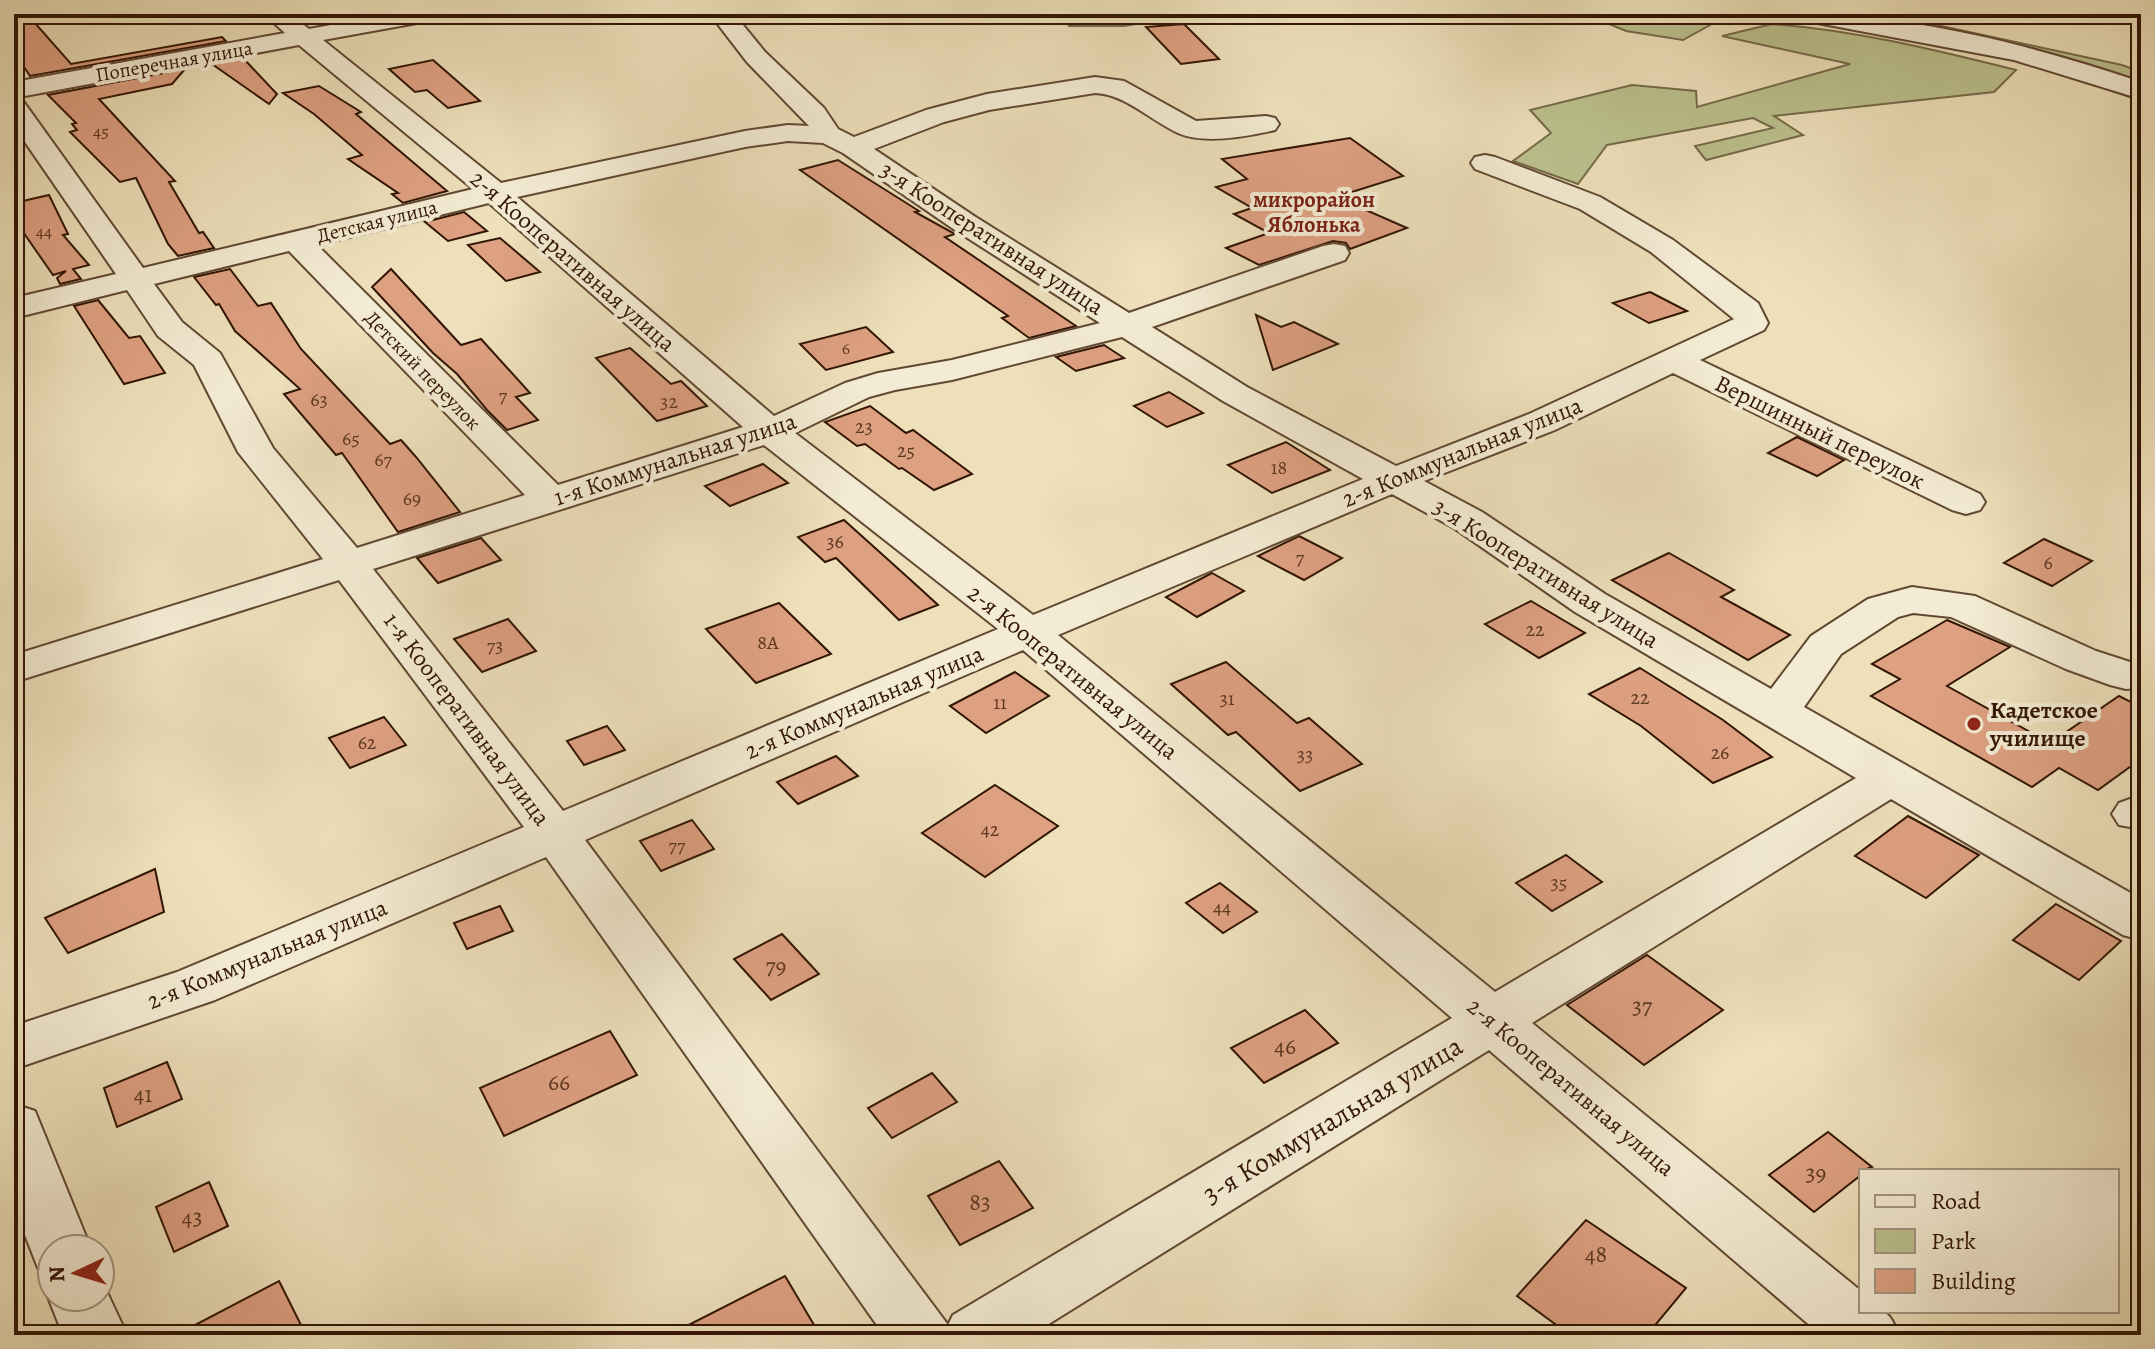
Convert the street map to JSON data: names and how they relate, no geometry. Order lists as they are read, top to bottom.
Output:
{
  "streets": {
    "street": [
      "Поперечная улица",
      "Детская улица",
      "3-я Кооперативная улица",
      "2-я Кооперативная улица",
      "Детский переулок",
      "Вершинный переулок",
      "2-я Коммунальная улица",
      "1-я Коммунальная улица",
      "1-я Кооперативная улица",
      "3-я Коммунальная улица"
    ]
  },
  "crossings": [
    ["Поперечная улица", "2-я Кооперативная улица"],
    ["Детская улица", "3-я Кооперативная улица"],
    ["Детская улица", "2-я Кооперативная улица"],
    ["Детская улица", "Детский переулок"],
    ["Детская улица", "1-я Кооперативная улица"],
    ["3-я Кооперативная улица", "2-я Коммунальная улица"],
    ["3-я Кооперативная улица", "1-я Коммунальная улица"],
    ["3-я Кооперативная улица", "3-я Коммунальная улица"],
    ["2-я Кооперативная улица", "2-я Коммунальная улица"],
    ["2-я Кооперативная улица", "1-я Коммунальная улица"],
    ["2-я Кооперативная улица", "3-я Коммунальная улица"],
    ["Детский переулок", "1-я Коммунальная улица"],
    ["Вершинный переулок", "2-я Коммунальная улица"],
    ["2-я Коммунальная улица", "1-я Кооперативная улица"],
    ["1-я Коммунальная улица", "1-я Кооперативная улица"]
  ],
  "districts": ["микрорайон Яблонька"],
  "places": ["Кадетское училище"],
  "house_numbers": [
    "45",
    "44",
    "6",
    "7",
    "63",
    "32",
    "23",
    "65",
    "25",
    "67",
    "18",
    "69",
    "36",
    "7",
    "6",
    "22",
    "8А",
    "73",
    "22",
    "31",
    "11",
    "62",
    "26",
    "33",
    "42",
    "77",
    "35",
    "44",
    "79",
    "37",
    "46",
    "66",
    "41",
    "39",
    "83",
    "43",
    "48"
  ],
  "legend": ["Road", "Park", "Building"],
  "north": "left"
}
